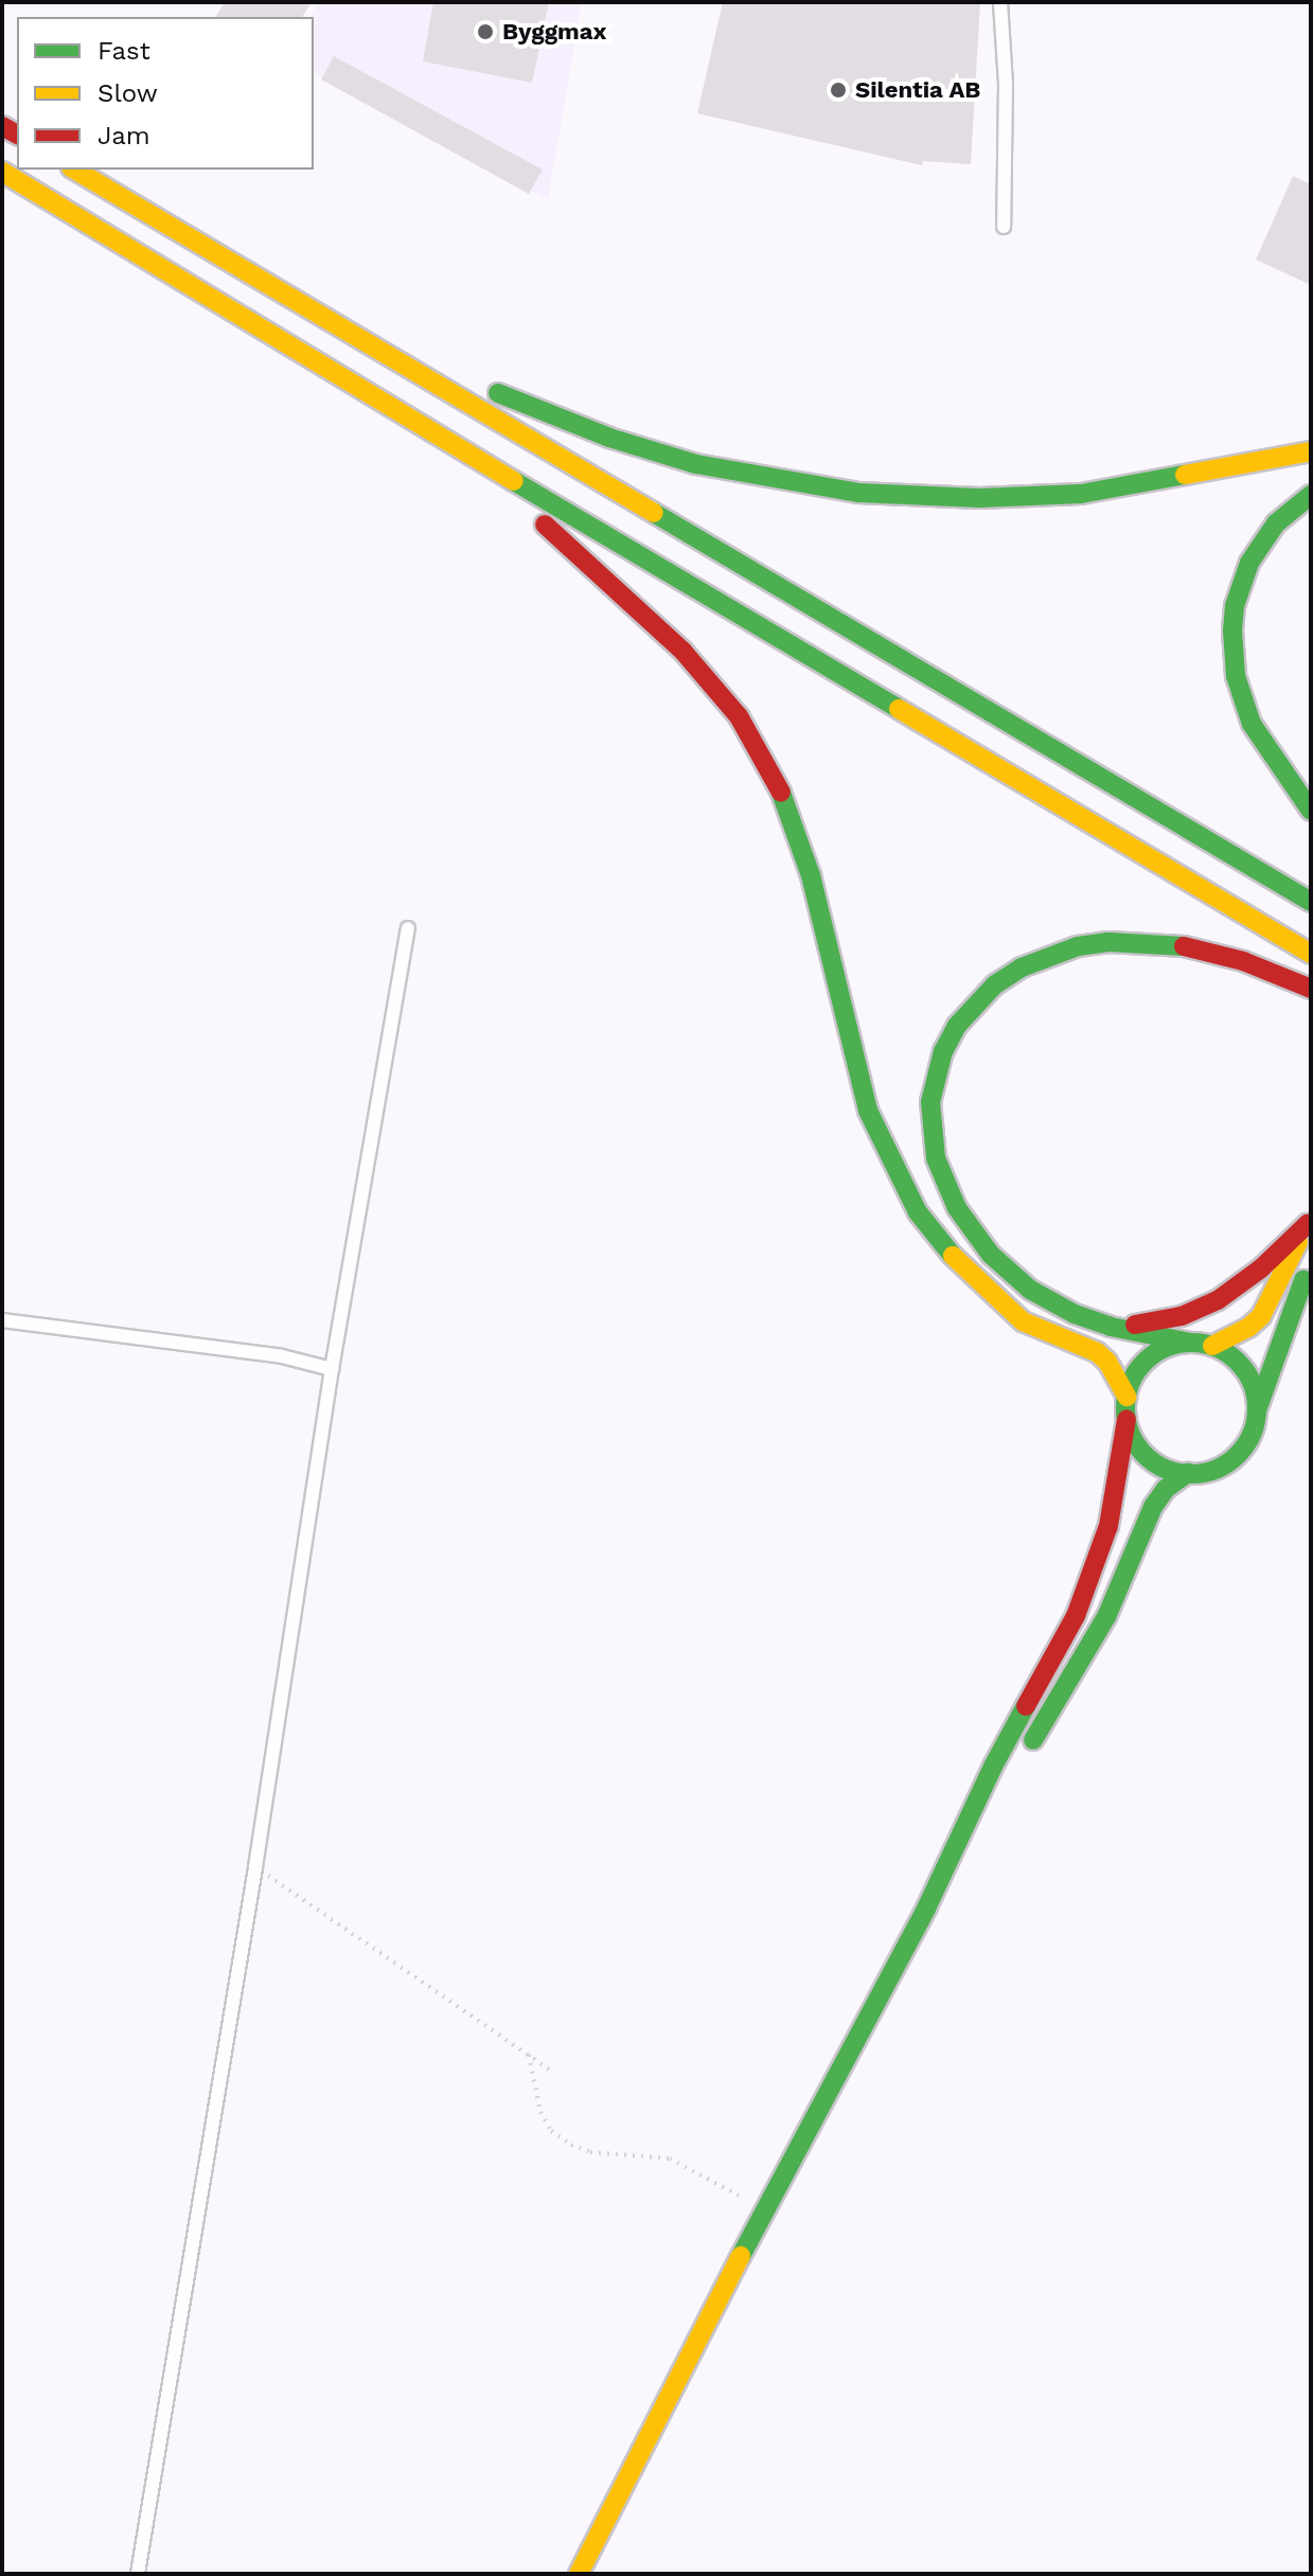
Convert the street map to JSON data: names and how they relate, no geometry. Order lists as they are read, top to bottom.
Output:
{
  "places": ["Byggmax", "Silentia AB"],
  "legend": ["Fast", "Slow", "Jam"]
}
